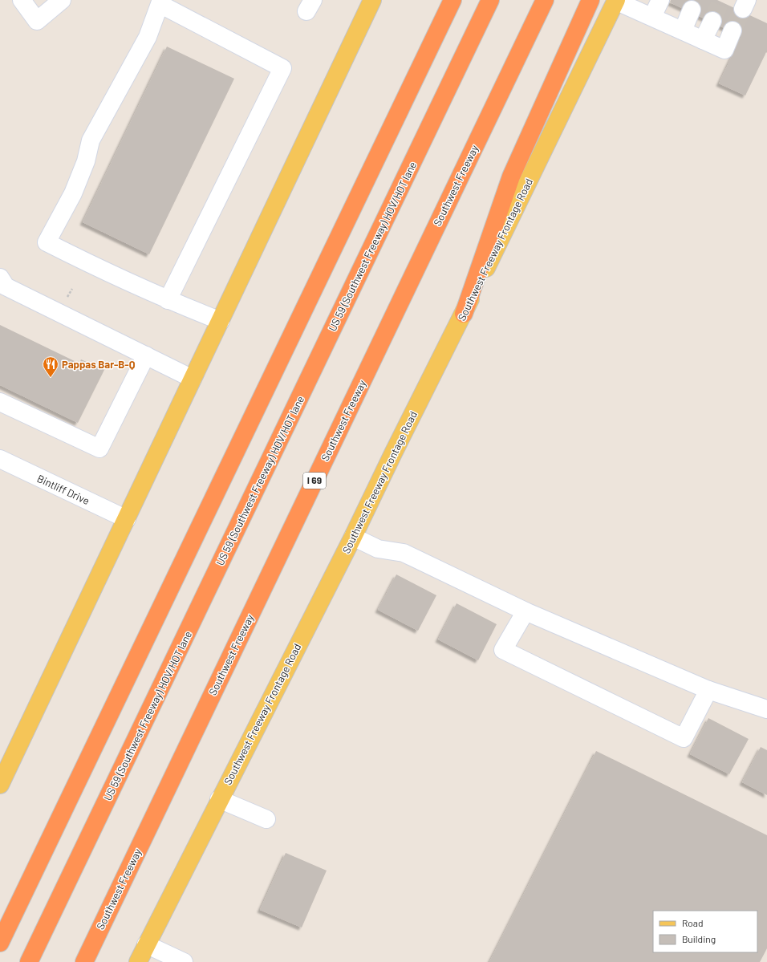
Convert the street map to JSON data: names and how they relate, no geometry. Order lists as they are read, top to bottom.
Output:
{
  "streets": {
    "highway": ["Southwest Freeway", "US 59 (Southwest Freeway) HOV/HOT lane", "I 69"],
    "main road": ["Southwest Freeway Frontage Road"],
    "street": ["Bintliff Drive"]
  },
  "places": {
    "restaurant": ["Pappas Bar-B-Q"]
  },
  "legend": ["Road", "Building"]
}
